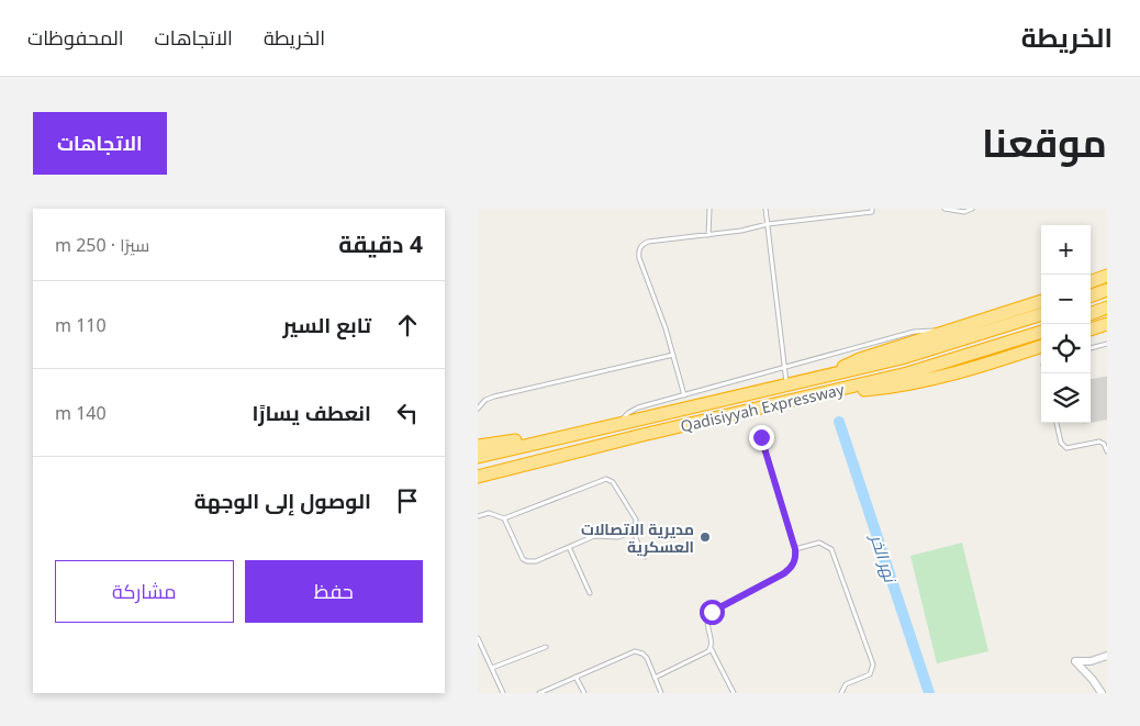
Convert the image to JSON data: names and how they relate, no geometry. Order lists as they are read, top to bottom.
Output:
{
  "streets": {
    "highway": ["Qadisiyyah Expressway"]
  },
  "water": ["نهر الخر"],
  "places": ["مديرية الاتصالات العسكرية"],
  "page": {
    "header": "الخريطة",
    "nav": ["الخريطة", "الاتجاهات", "المحفوظات"],
    "title": "موقعنا",
    "buttons": [
      "الاتجاهات",
      ["حفظ", "مشاركة"]
    ],
    "heading": ["4 دقيقة", "سيرًا · 250 m"],
    "map_buttons": ["+", "−"],
    "list": [
      ["تابع السير", "110 m"],
      ["انعطف يسارًا", "140 m"],
      "الوصول إلى الوجهة"
    ]
  }
}
